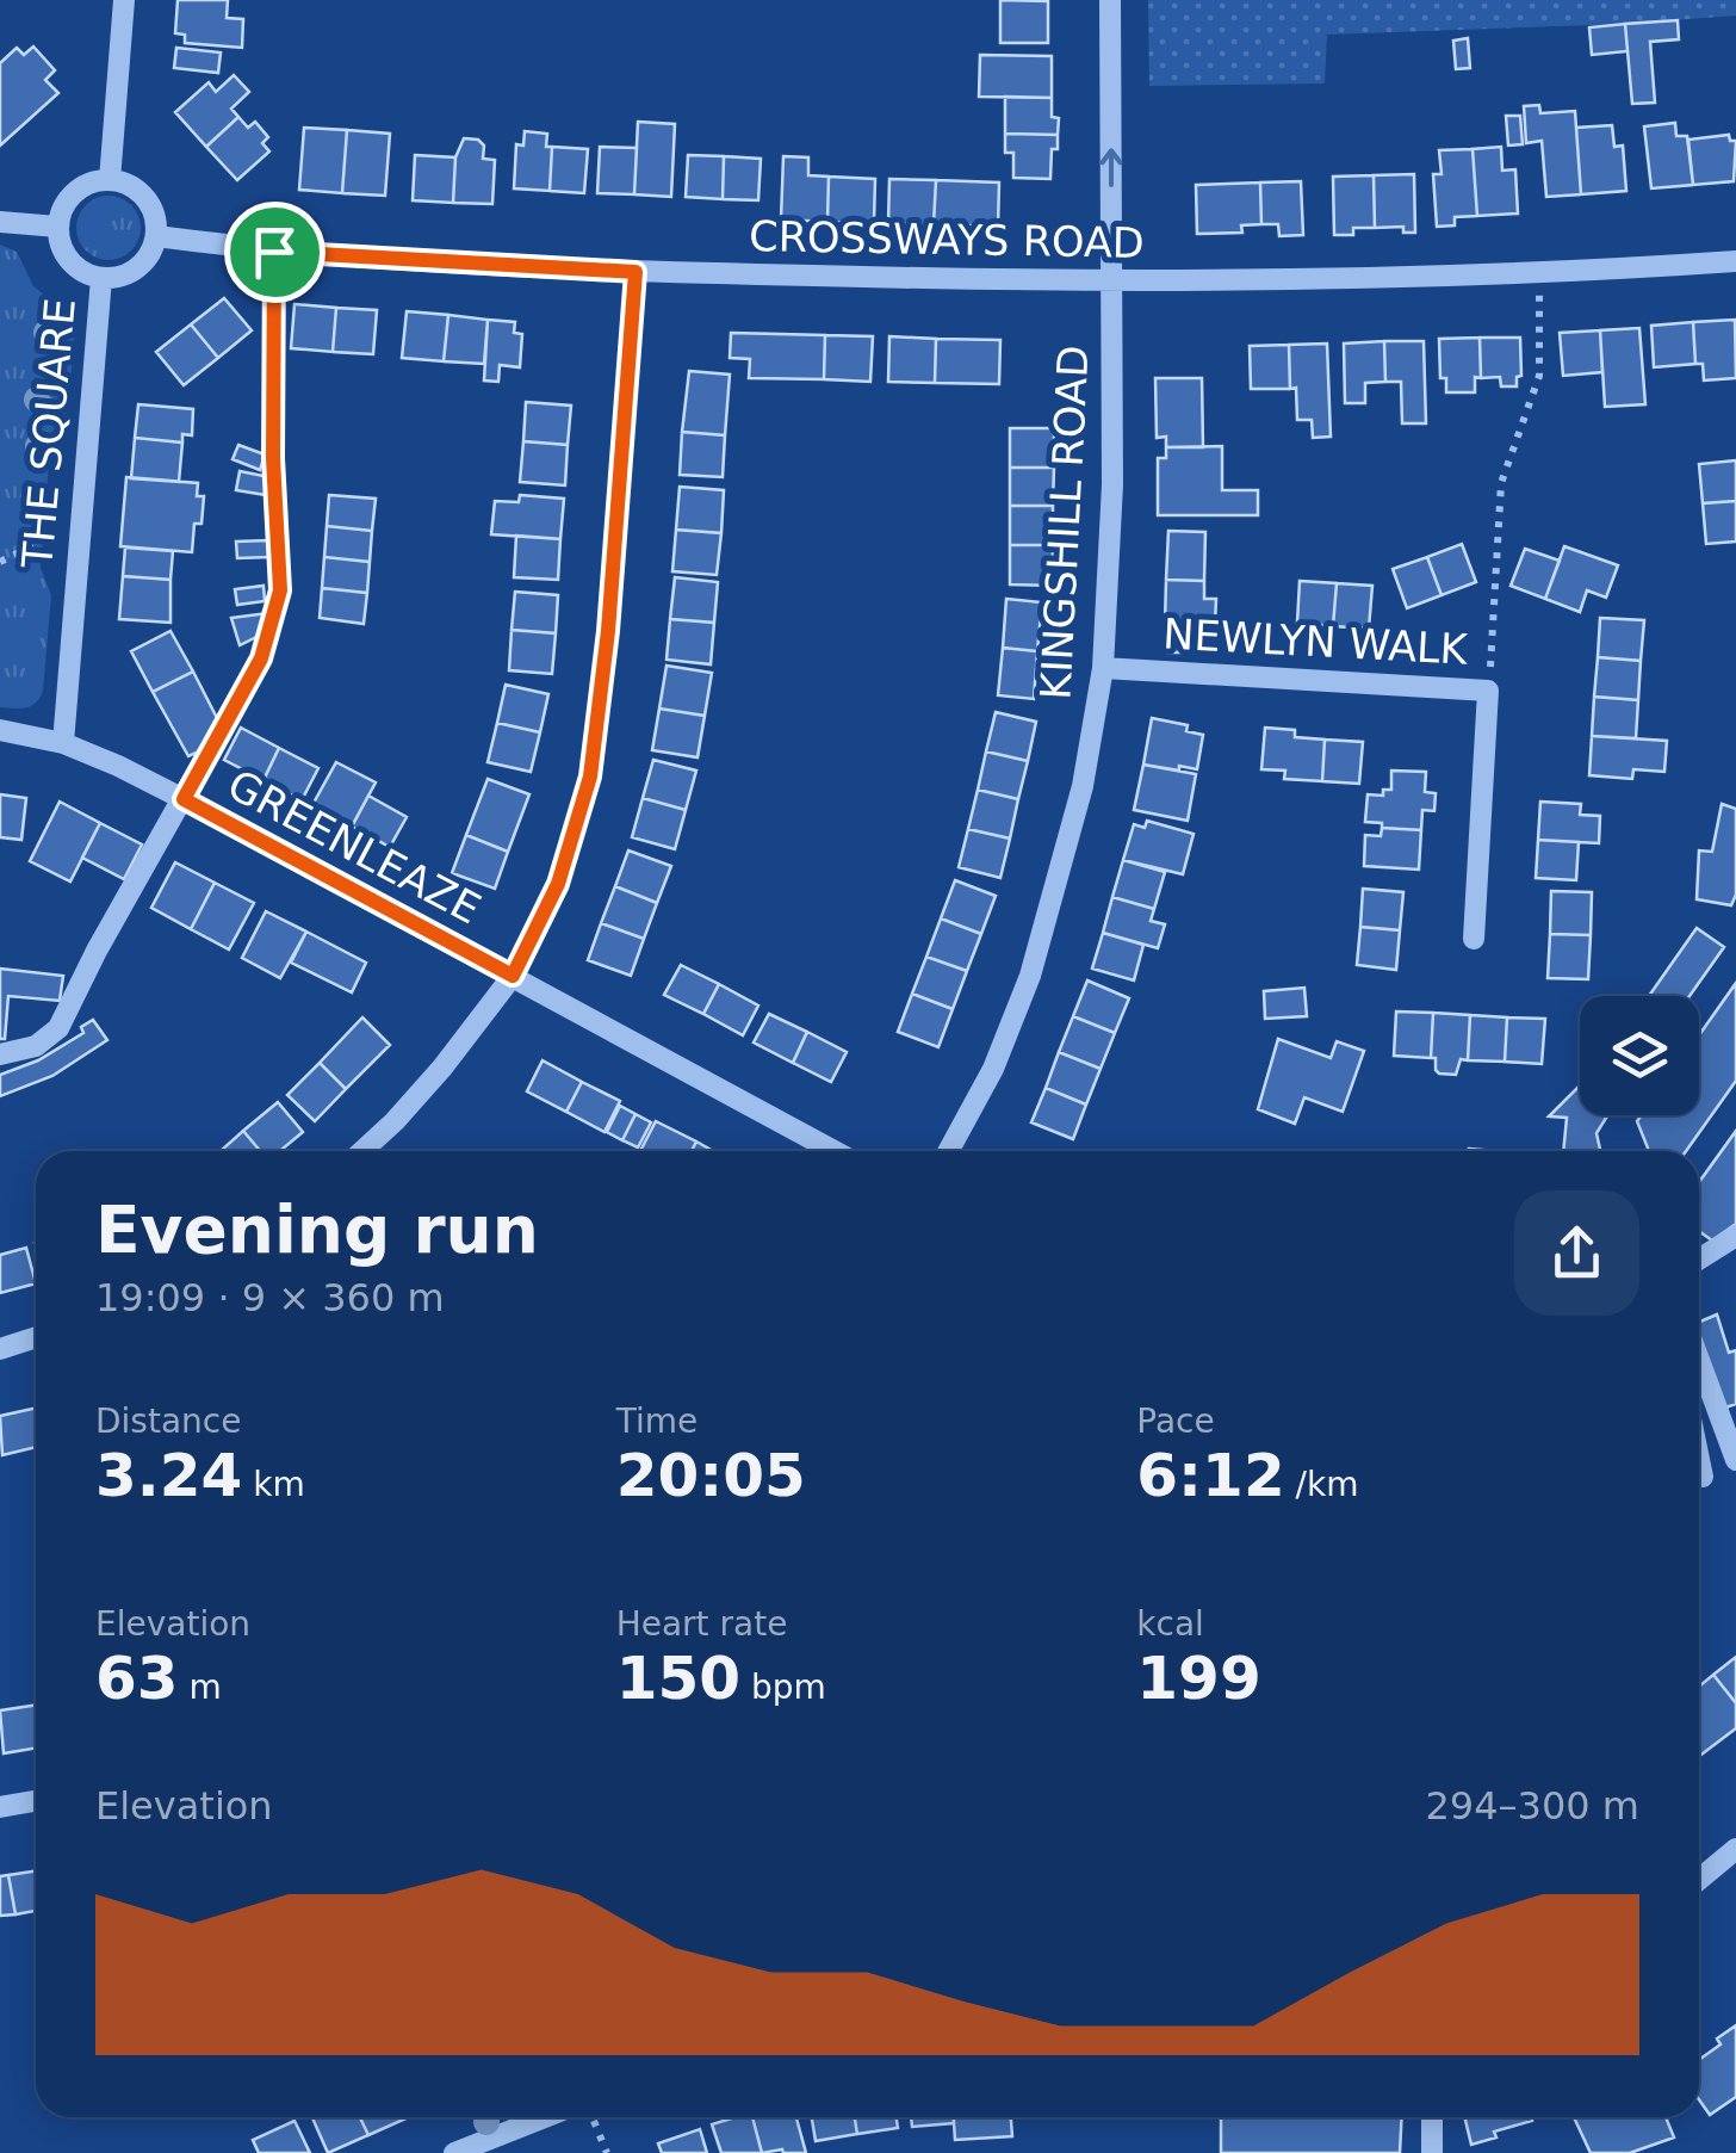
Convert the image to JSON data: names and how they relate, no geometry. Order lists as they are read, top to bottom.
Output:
{
  "streets": {
    "street": [
      "CROSSWAYS ROAD",
      "THE SQUARE",
      "KINGSHILL ROAD",
      "NEWLYN WALK",
      "GREENLEAZE"
    ]
  },
  "crossings": [
    ["CROSSWAYS ROAD", "THE SQUARE"],
    ["CROSSWAYS ROAD", "KINGSHILL ROAD"],
    ["THE SQUARE", "GREENLEAZE"],
    ["KINGSHILL ROAD", "NEWLYN WALK"]
  ],
  "page": {
    "heading": ["Evening run", "19:09 · 9 × 360 m"],
    "stats": [
      ["Distance", "3.24 km"],
      ["Time", "20:05"],
      ["Pace", "6:12 /km"],
      ["Elevation", "63 m"],
      ["Heart rate", "150 bpm"],
      ["kcal", "199"]
    ],
    "chart": ["Elevation", "294–300 m"]
  }
}
